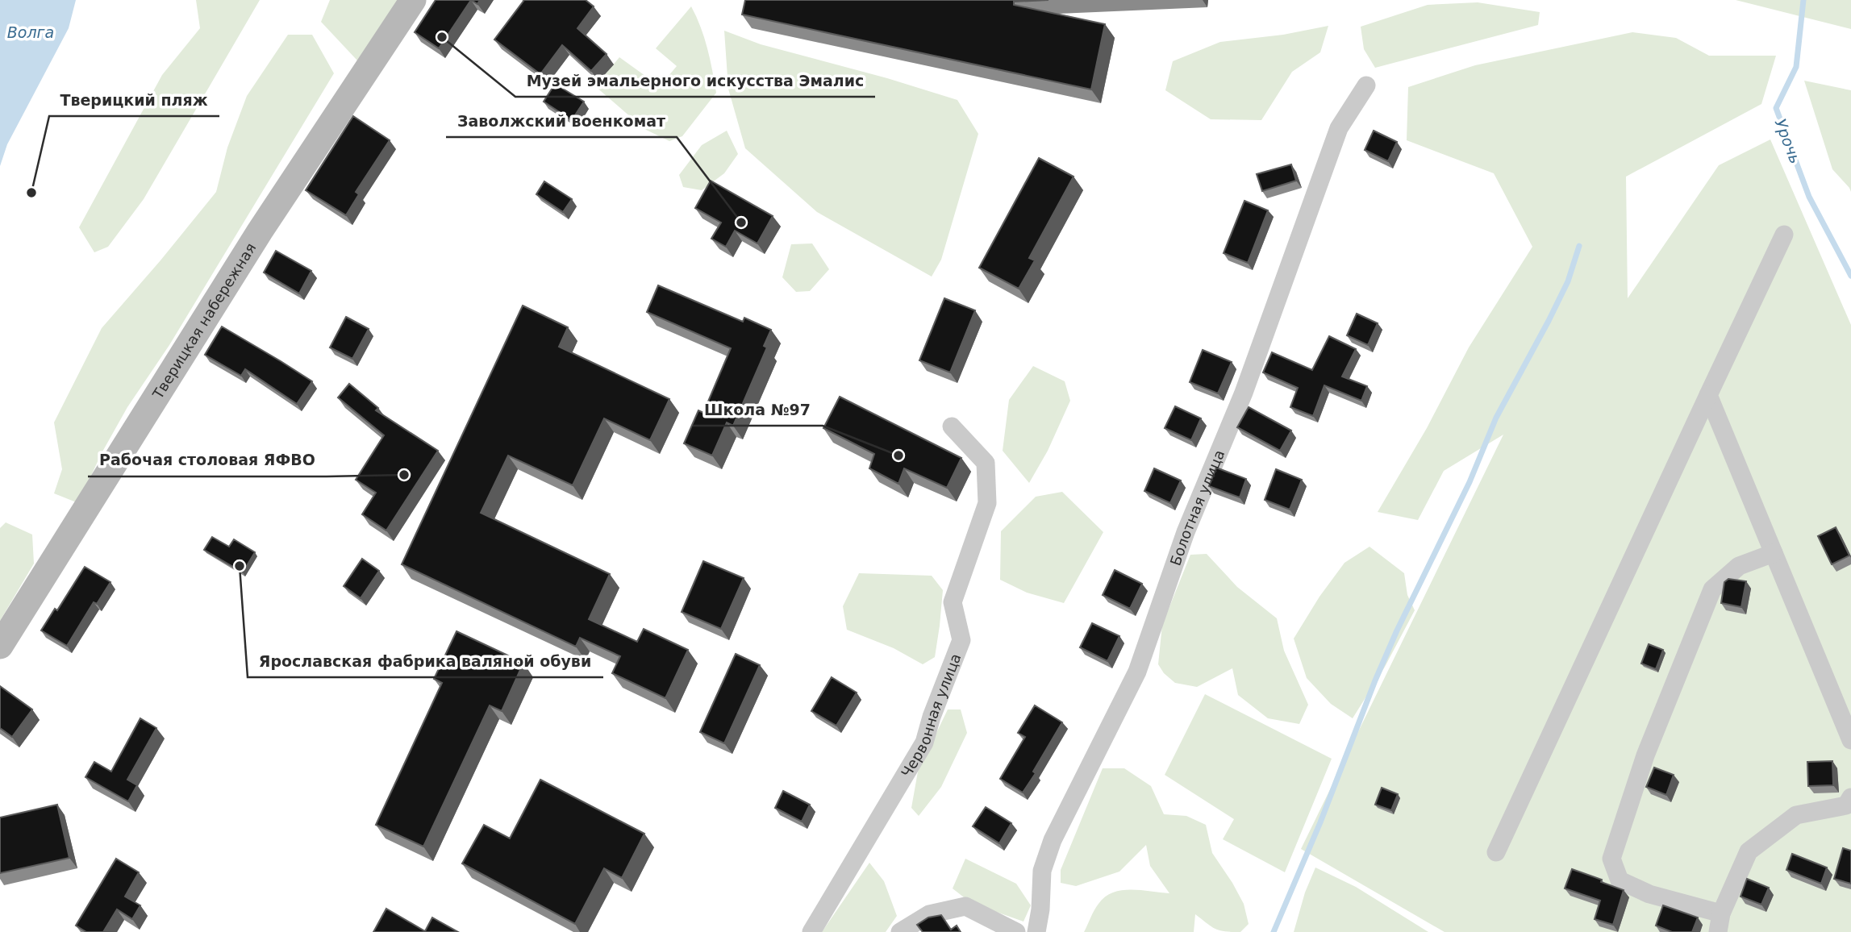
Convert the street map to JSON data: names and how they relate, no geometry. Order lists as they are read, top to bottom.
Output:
{
  "streets": {
    "street": ["Тверицкая набережная", "Болотная улица", "Червонная улица"]
  },
  "water": ["Волга", "Урочь"],
  "places": [
    "Музей эмальерного искусства Эмалис",
    "Тверицкий пляж",
    "Заволжский военкомат",
    "Школа №97",
    "Рабочая столовая ЯФВО",
    "Ярославская фабрика валяной обуви"
  ]
}
